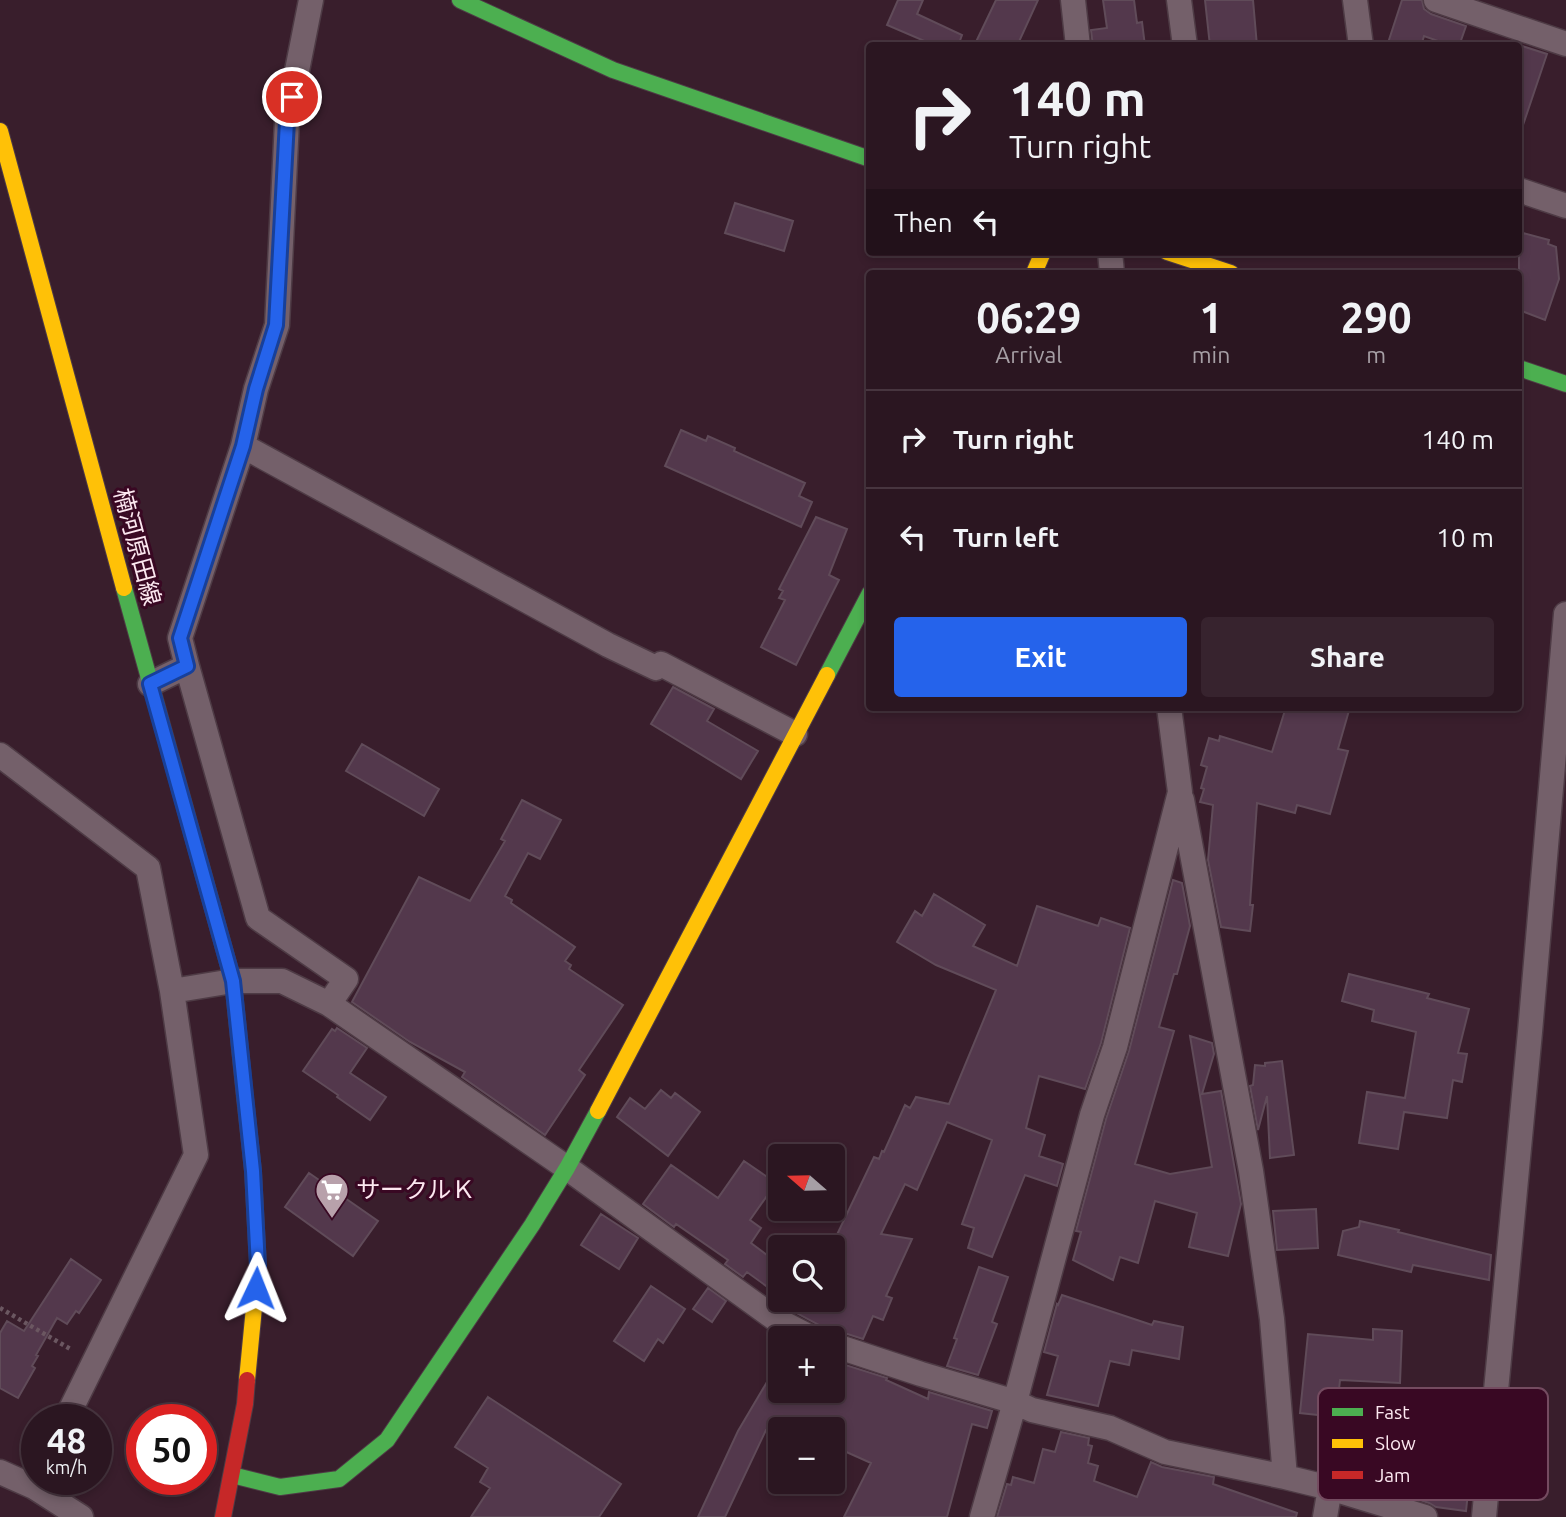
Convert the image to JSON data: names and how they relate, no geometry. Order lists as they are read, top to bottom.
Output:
{
  "streets": {
    "street": ["楠河原田線"]
  },
  "places": {
    "supermarket": ["サークルＫ"]
  },
  "legend": ["Fast", "Slow", "Jam"],
  "north": "left",
  "page": {
    "turn": ["140 m", "Turn right"],
    "then": "Then",
    "eta": [
      "06:29",
      "Arrival",
      "1",
      "min",
      "290",
      "m"
    ],
    "list": [
      {
        "name": "Turn right",
        "value": "140 m"
      },
      {
        "name": "Turn left",
        "value": "10 m"
      }
    ],
    "buttons": ["Exit", "Share"],
    "map_buttons": ["+", "−"],
    "speed": "48 km/h",
    "limit": "50"
  }
}
